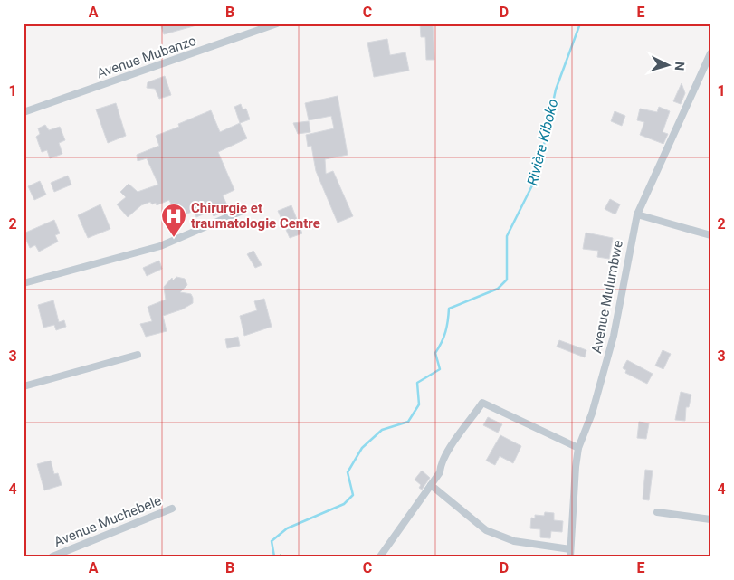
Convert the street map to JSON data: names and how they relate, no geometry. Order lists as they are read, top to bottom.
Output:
{
  "streets": {
    "street": ["Avenue Mubanzo", "Avenue Mulumbwe", "Avenue Muchebele"]
  },
  "water": ["Rivière Kiboko"],
  "places": {
    "hospital": ["Chirurgie et traumatologie Centre"]
  },
  "north": "right",
  "grid": {
    "columns": [
      "A",
      "B",
      "C",
      "D",
      "E"
    ],
    "rows": [
      "1",
      "2",
      "3",
      "4"
    ]
  }
}
